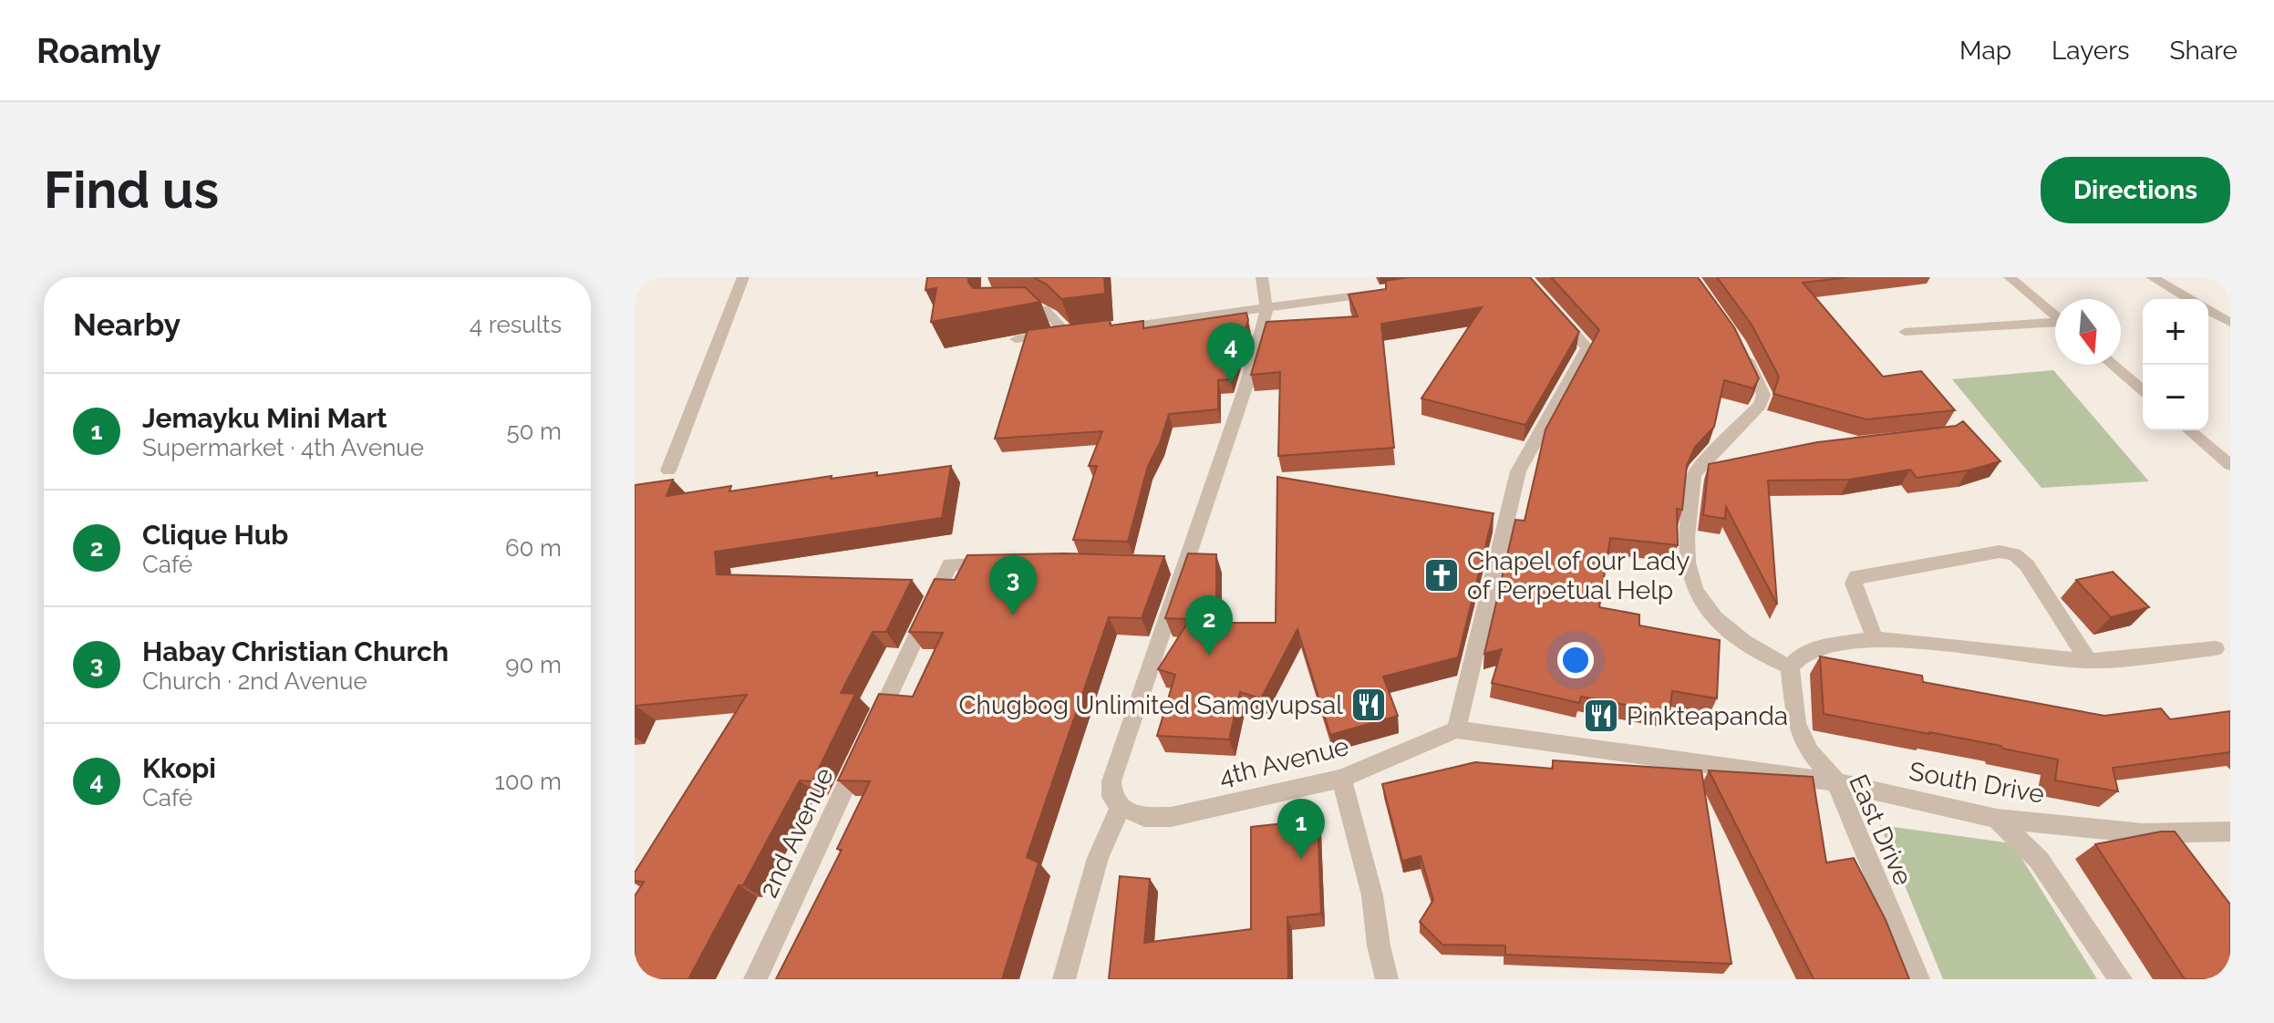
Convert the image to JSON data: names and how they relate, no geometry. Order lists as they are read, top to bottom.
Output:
{
  "streets": {
    "street": [
      "4th Avenue",
      "South Drive",
      "East Drive",
      "2nd Avenue"
    ]
  },
  "crossings": [
    ["4th Avenue", "South Drive"],
    ["South Drive", "East Drive"]
  ],
  "places": {
    "church": ["Chapel of our Lady of Perpetual Help"],
    "restaurant": ["Chugbog Unlimited Samgyupsal", "Pinkteapanda"]
  },
  "north": "bottom",
  "page": {
    "header": "Roamly",
    "nav": ["Map", "Layers", "Share"],
    "buttons": "Directions",
    "title": "Find us",
    "heading": ["Nearby", "4 results"],
    "map_buttons": ["+", "−"],
    "pins": [
      "4",
      "3",
      "2",
      "1"
    ],
    "list": [
      {
        "mark": "1",
        "name": "Jemayku Mini Mart",
        "note": "Supermarket · 4th Avenue",
        "value": "50 m"
      },
      {
        "mark": "2",
        "name": "Clique Hub",
        "note": "Café",
        "value": "60 m"
      },
      {
        "mark": "3",
        "name": "Habay Christian Church",
        "note": "Church · 2nd Avenue",
        "value": "90 m"
      },
      {
        "mark": "4",
        "name": "Kkopi",
        "note": "Café",
        "value": "100 m"
      }
    ]
  }
}
